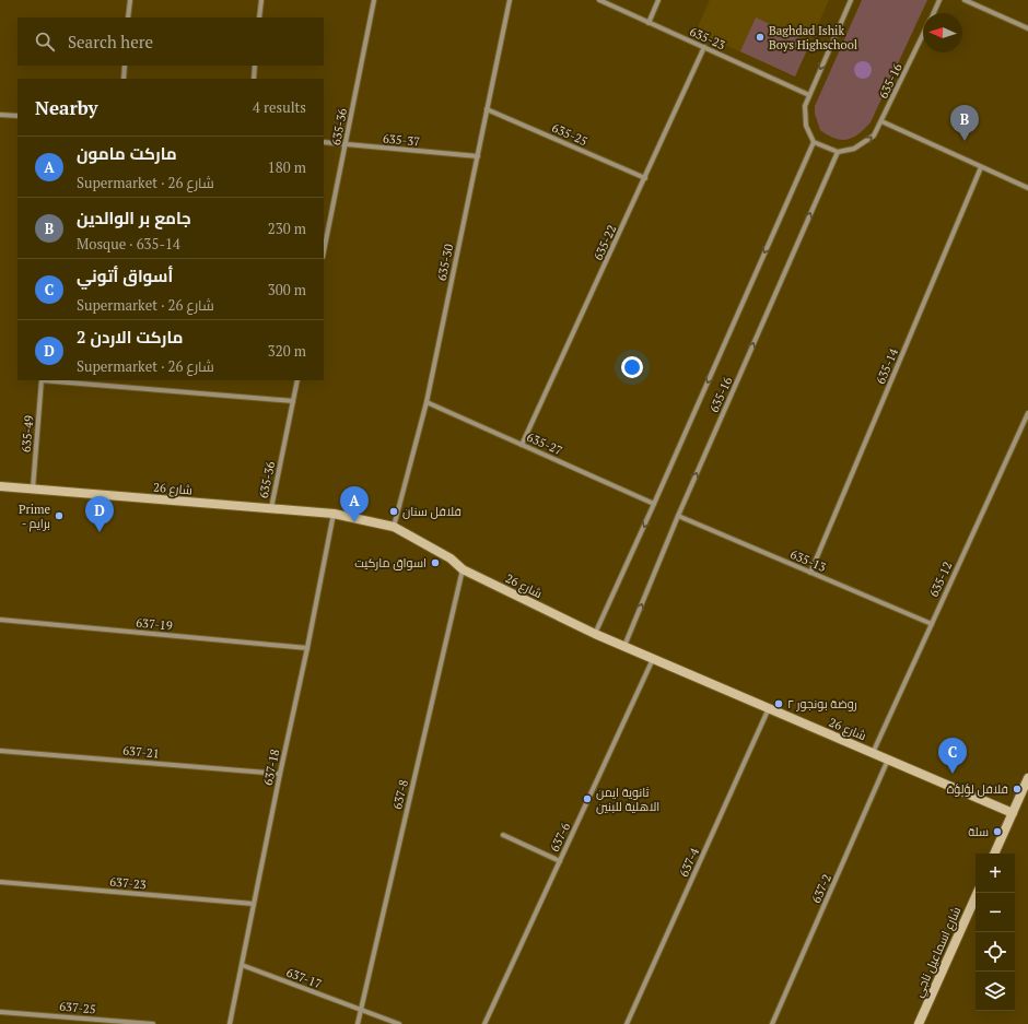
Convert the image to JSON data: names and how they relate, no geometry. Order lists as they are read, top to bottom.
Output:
{
  "streets": {
    "street": [
      "635-23",
      "635-16",
      "635-36",
      "635-25",
      "635-37",
      "635-22",
      "635-30",
      "635-14",
      "635-49",
      "635-27",
      "شارع 26",
      "635-13",
      "635-12",
      "637-19",
      "637-21",
      "637-18",
      "637-8",
      "637-6",
      "637-4",
      "637-23",
      "637-2",
      "شارع اسماعيل ناجي",
      "637-17",
      "637-25"
    ]
  },
  "crossings": [
    ["635-23", "635-22"],
    ["635-16", "635-27"],
    ["635-16", "شارع 26"],
    ["635-16", "635-13"],
    ["635-36", "635-37"],
    ["635-36", "شارع 26"],
    ["635-25", "635-22"],
    ["635-25", "635-30"],
    ["635-37", "635-30"],
    ["635-22", "635-27"],
    ["635-30", "635-27"],
    ["635-30", "شارع 26"],
    ["635-14", "635-13"],
    ["635-49", "شارع 26"],
    ["شارع 26", "635-12"],
    ["شارع 26", "637-18"],
    ["شارع 26", "637-8"],
    ["شارع 26", "637-6"],
    ["شارع 26", "637-4"],
    ["شارع 26", "637-2"],
    ["635-13", "635-12"],
    ["637-19", "637-18"],
    ["637-21", "637-18"],
    ["637-18", "637-23"],
    ["637-18", "637-17"],
    ["637-8", "637-17"]
  ],
  "places": [
    "Baghdad Ishik Boys Highschool",
    "فلافل سنان",
    "Prime - برايم",
    "اسواق ماركيت",
    "روضة بونجور ٢",
    "فلافل لؤلؤة",
    "ثانوية ايمن الاهلية للبنين",
    "سلة"
  ],
  "north": "left",
  "page": {
    "search": "Search here",
    "heading": ["Nearby", "4 results"],
    "pins": [
      "B",
      "A",
      "D",
      "C"
    ],
    "list": [
      {
        "mark": "A",
        "name": "ماركت مامون",
        "note": "Supermarket · شارع 26",
        "value": "180 m"
      },
      {
        "mark": "B",
        "name": "جامع بر الوالدين",
        "note": "Mosque · 635-14",
        "value": "230 m"
      },
      {
        "mark": "C",
        "name": "أسواق أتوني",
        "note": "Supermarket · شارع 26",
        "value": "300 m"
      },
      {
        "mark": "D",
        "name": "ماركت الاردن 2",
        "note": "Supermarket · شارع 26",
        "value": "320 m"
      }
    ],
    "map_buttons": ["+", "−"]
  }
}
